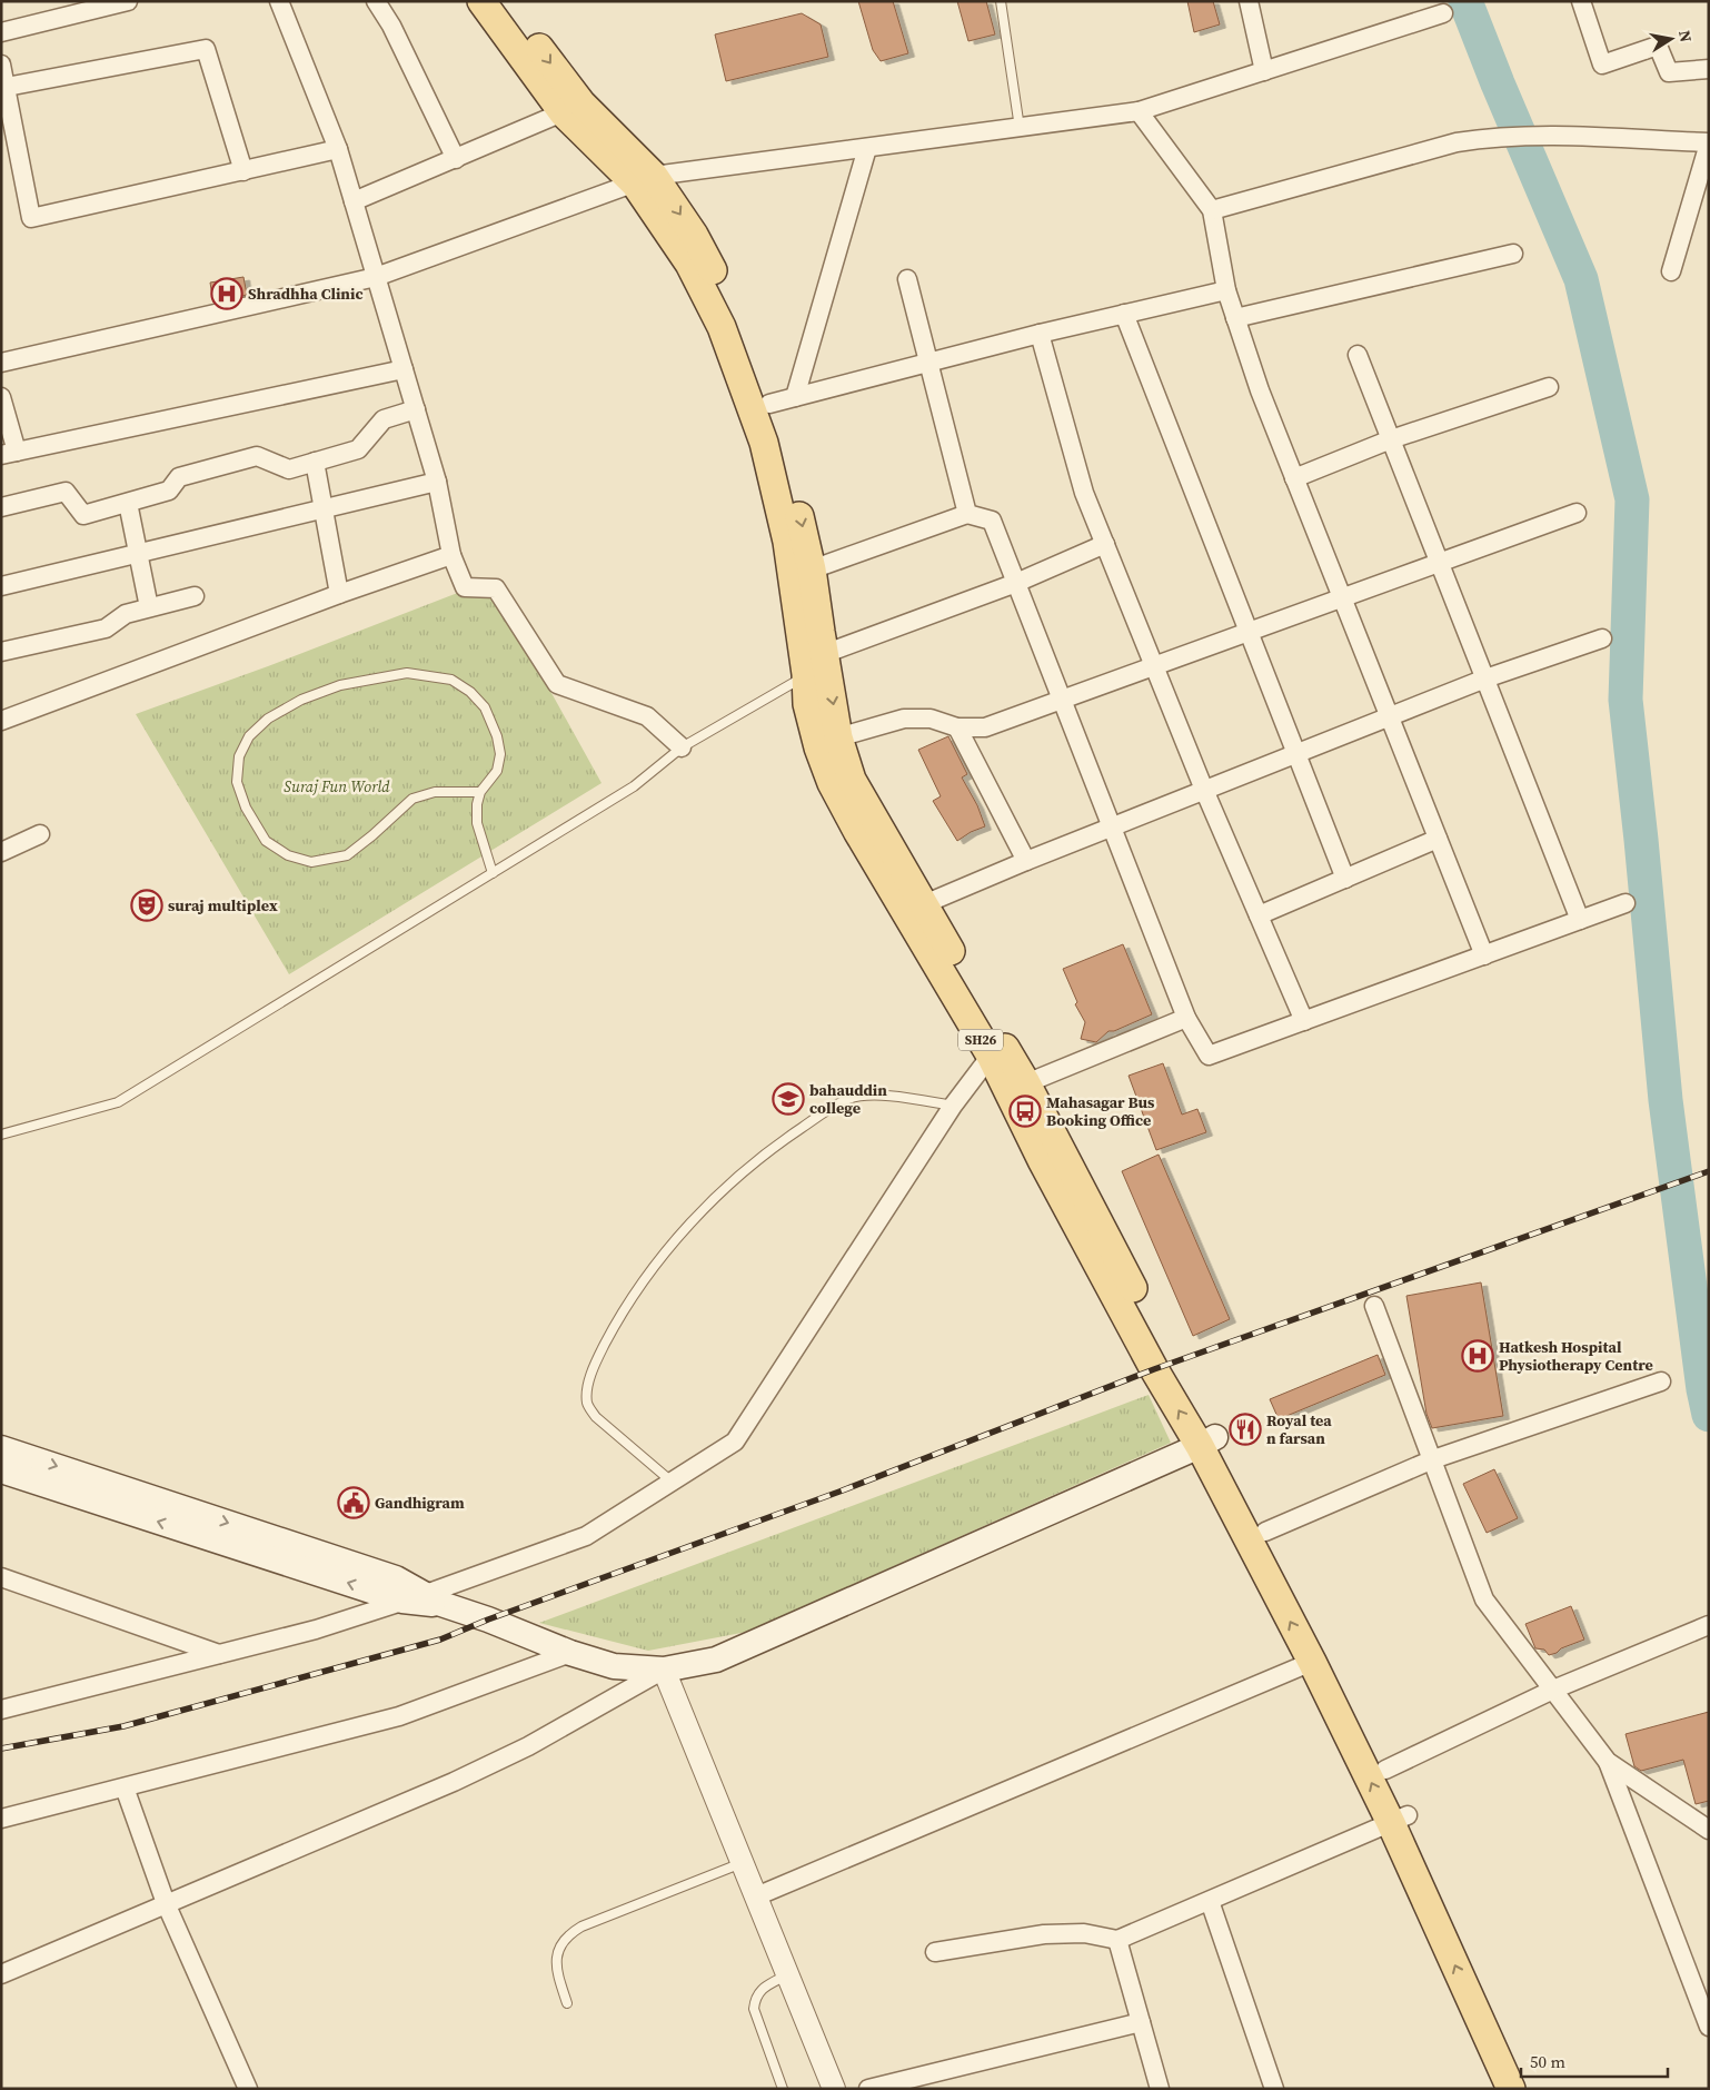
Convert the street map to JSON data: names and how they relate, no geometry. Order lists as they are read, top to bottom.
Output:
{
  "streets": {
    "main road": ["SH26"]
  },
  "parks": ["Suraj Fun World"],
  "places": {
    "hospital": ["Shradhha Clinic", "Hatkesh Hospital Physiotherapy Centre"],
    "theatre": ["suraj multiplex"],
    "school or university": ["bahauddin college"],
    "bus stop": ["Mahasagar Bus Booking Office"],
    "restaurant": ["Royal tea n farsan"],
    "public building": ["Gandhigram"]
  },
  "scale_bar": "50 m",
  "north": "right"
}
